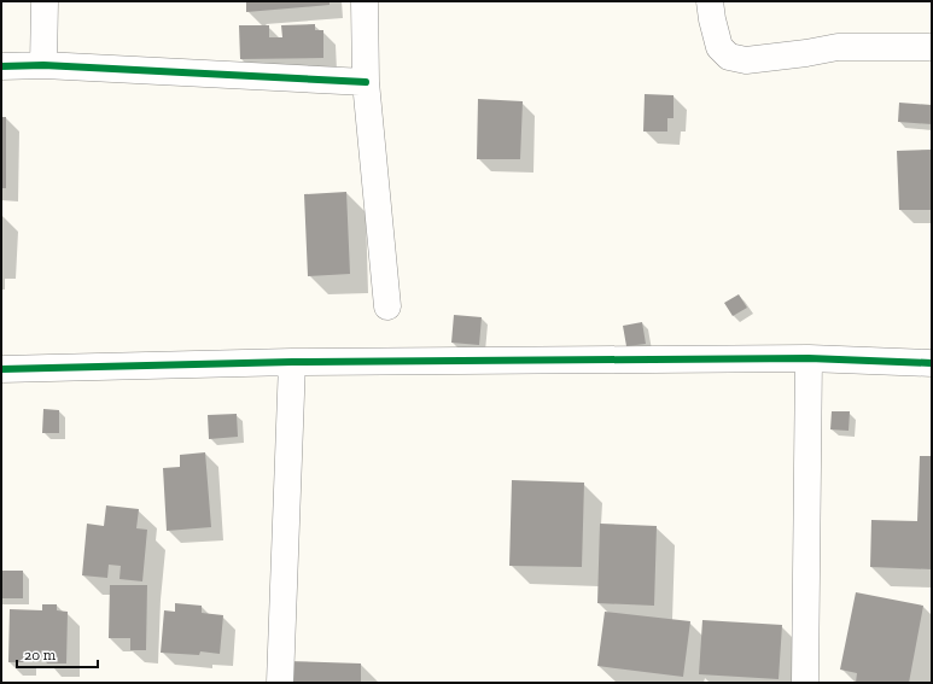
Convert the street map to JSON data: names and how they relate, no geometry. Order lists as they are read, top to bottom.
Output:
{
  "scale_bar": "20 m"
}
